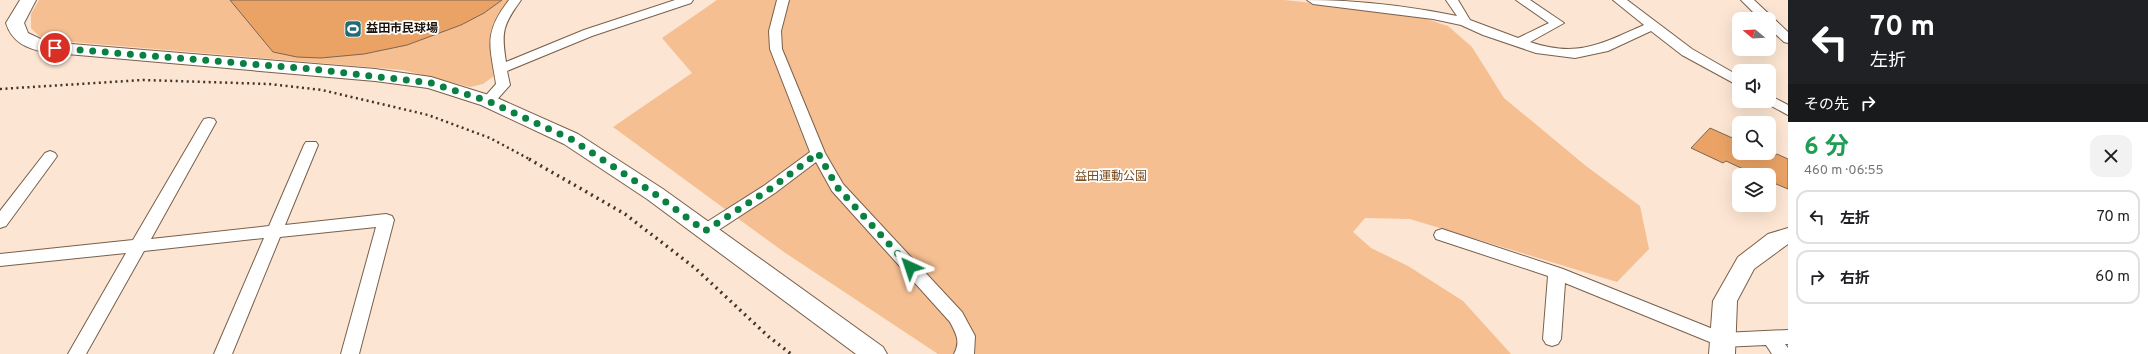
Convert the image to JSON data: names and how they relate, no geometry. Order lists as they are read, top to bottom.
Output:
{
  "parks": ["益田運動公園"],
  "places": {
    "sports": ["益田市民球場"]
  },
  "north": "left",
  "page": {
    "turn": ["70 m", "左折"],
    "then": "その先",
    "heading": ["6 分", "460 m · 06:55"],
    "list": [
      {
        "name": "左折",
        "value": "70 m"
      },
      {
        "name": "右折",
        "value": "60 m"
      }
    ]
  }
}
